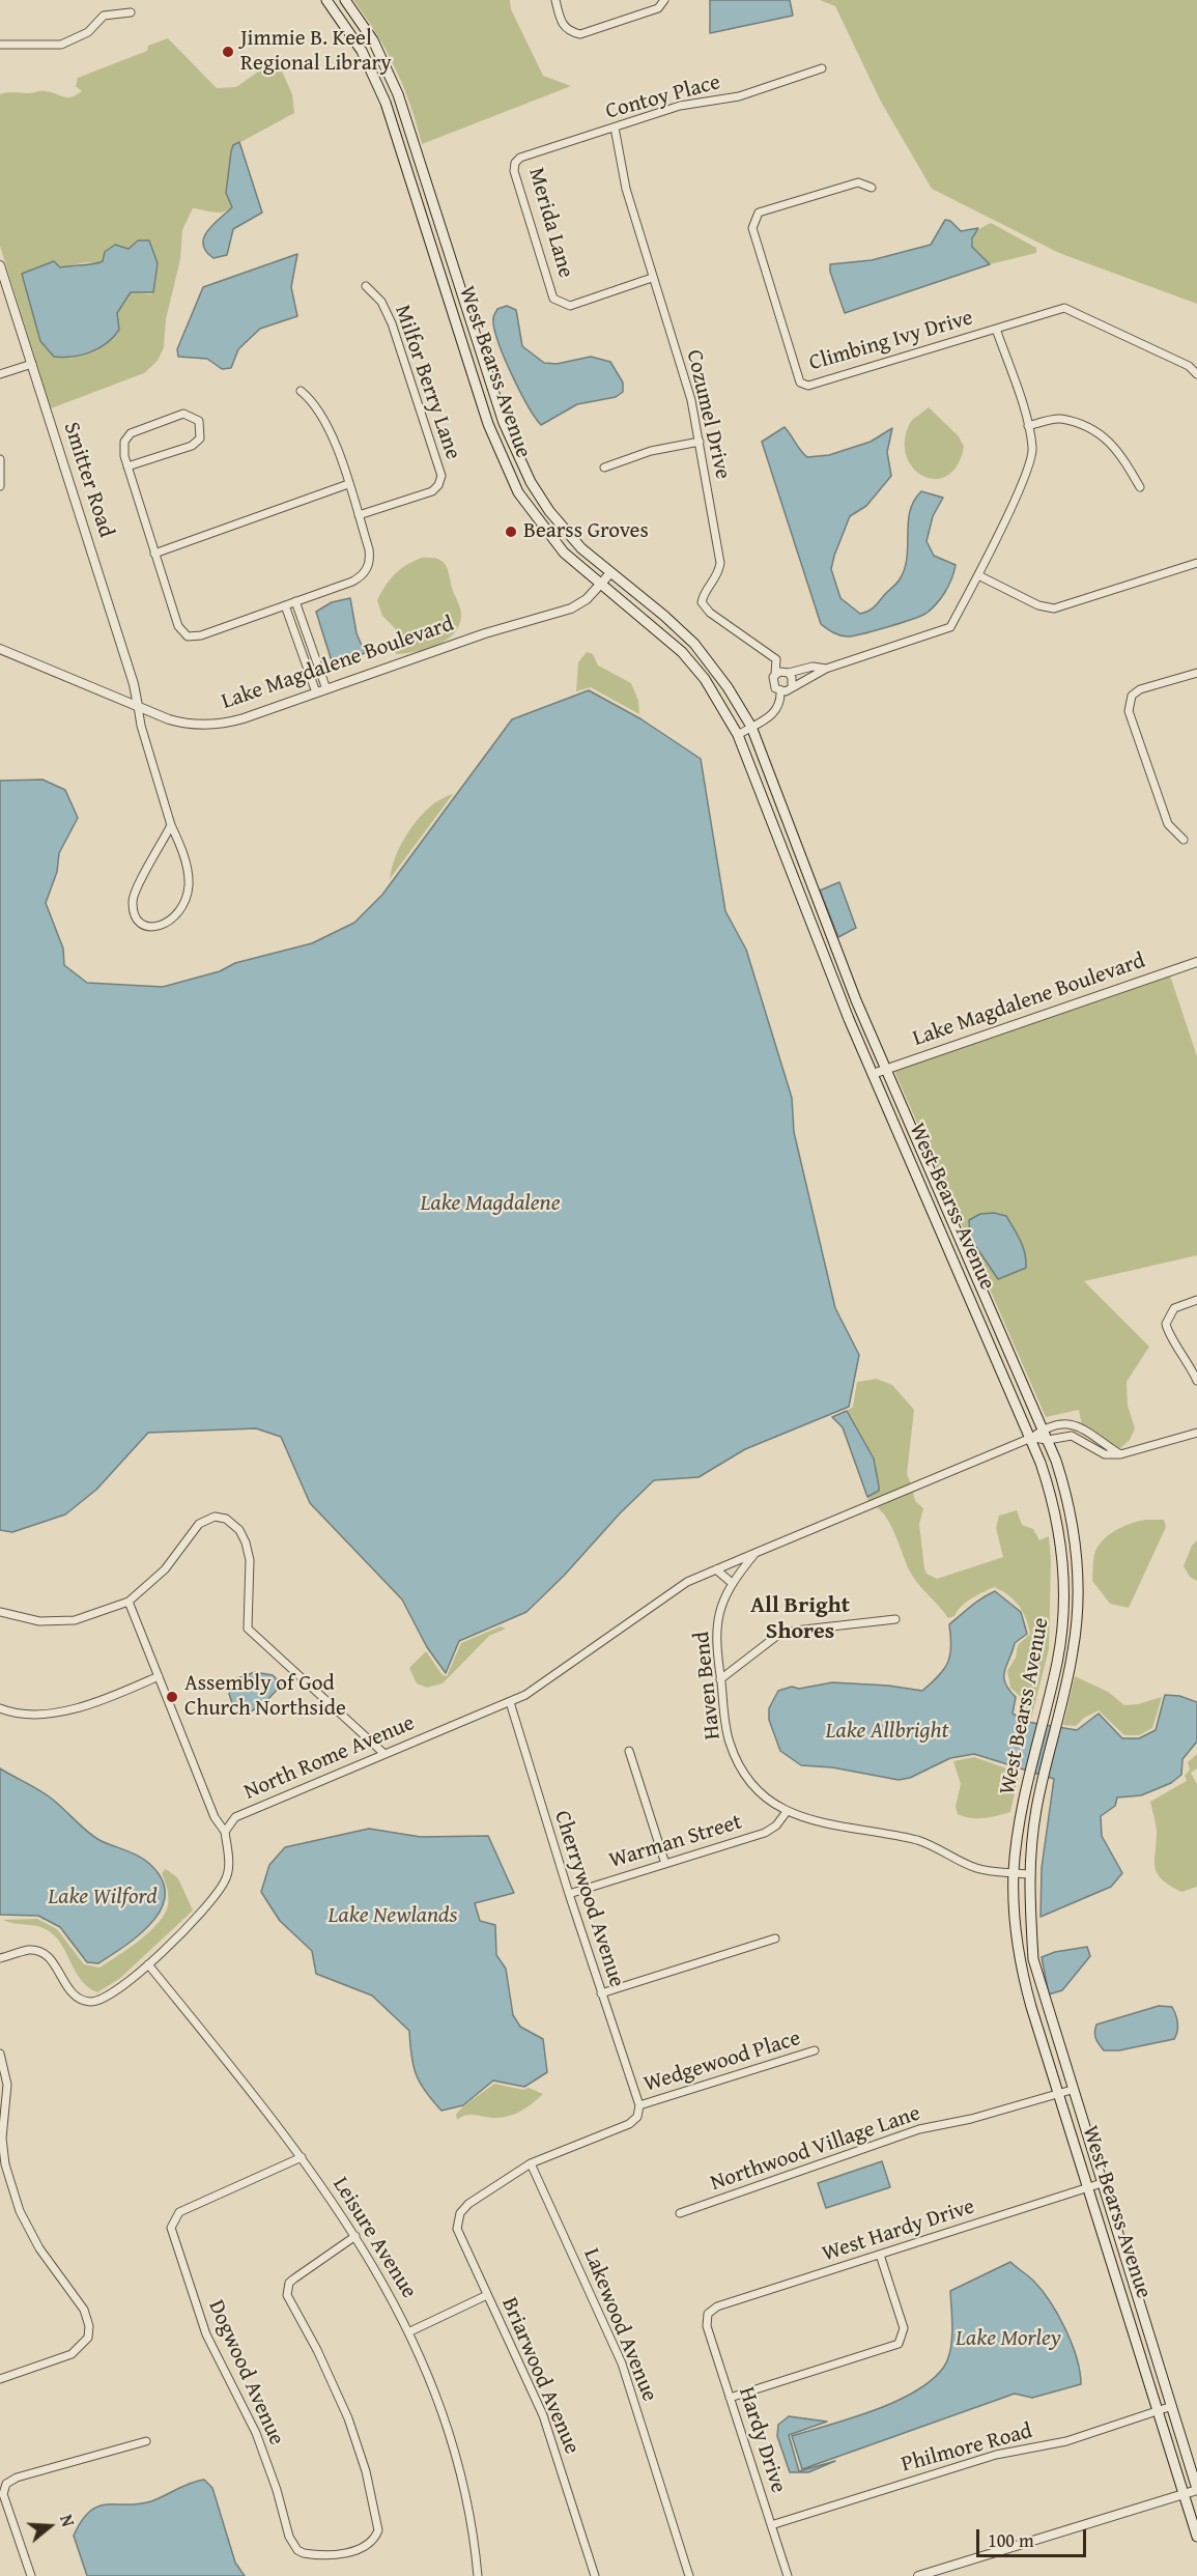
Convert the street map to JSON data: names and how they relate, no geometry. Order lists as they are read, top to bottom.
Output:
{
  "streets": {
    "main road": ["West Bearss Avenue"],
    "street": [
      "Contoy Place",
      "Merida Lane",
      "Climbing Ivy Drive",
      "Milfor Berry Lane",
      "Cozumel Drive",
      "Smitter Road",
      "Lake Magdalene Boulevard",
      "Haven Bend",
      "North Rome Avenue",
      "Warman Street",
      "Cherrywood Avenue",
      "Wedgewood Place",
      "Northwood Village Lane",
      "West Hardy Drive",
      "Leisure Avenue",
      "Lakewood Avenue",
      "Dogwood Avenue",
      "Briarwood Avenue",
      "Hardy Drive",
      "Philmore Road"
    ]
  },
  "crossings": [
    ["Contoy Place", "Merida Lane"],
    ["Contoy Place", "Cozumel Drive"],
    ["Merida Lane", "Cozumel Drive"],
    ["West Bearss Avenue", "Lake Magdalene Boulevard"],
    ["West Bearss Avenue", "Haven Bend"],
    ["West Bearss Avenue", "Northwood Village Lane"],
    ["West Bearss Avenue", "West Hardy Drive"],
    ["West Bearss Avenue", "Philmore Road"],
    ["Smitter Road", "Lake Magdalene Boulevard"],
    ["Haven Bend", "North Rome Avenue"],
    ["Haven Bend", "Warman Street"],
    ["North Rome Avenue", "Cherrywood Avenue"],
    ["Warman Street", "Cherrywood Avenue"],
    ["Cherrywood Avenue", "Wedgewood Place"],
    ["West Hardy Drive", "Hardy Drive"],
    ["Leisure Avenue", "Dogwood Avenue"],
    ["Lakewood Avenue", "Briarwood Avenue"],
    ["Hardy Drive", "Philmore Road"]
  ],
  "districts": ["All Bright Shores"],
  "water": [
    "Lake Magdalene",
    "Lake Allbright",
    "Lake Wilford",
    "Lake Newlands",
    "Lake Morley"
  ],
  "places": ["Jimmie B. Keel Regional Library", "Bearss Groves", "Assembly of God Church Northside"],
  "scale_bar": "100 m",
  "north": "right"
}
